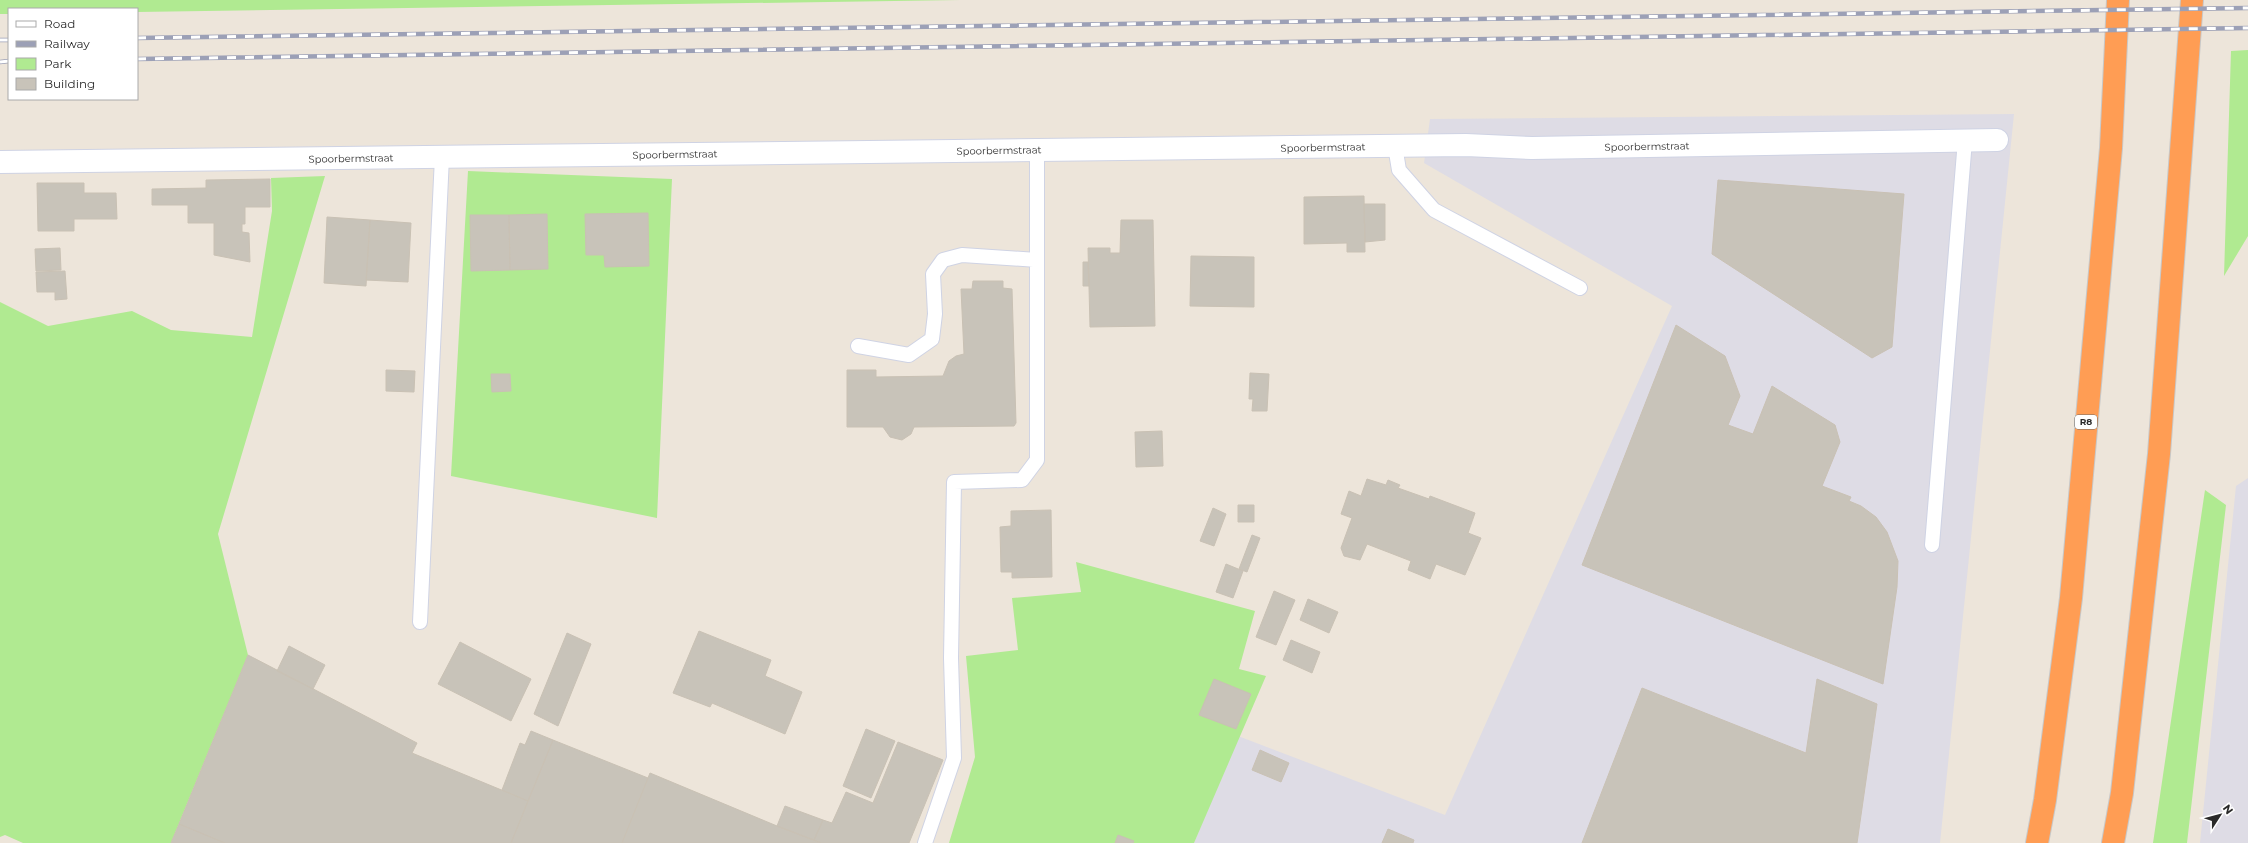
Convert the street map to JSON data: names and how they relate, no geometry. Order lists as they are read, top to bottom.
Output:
{
  "streets": {
    "highway": ["R8"],
    "street": ["Spoorbermstraat"]
  },
  "legend": [
    "Road",
    "Railway",
    "Park",
    "Building"
  ],
  "north": "top right"
}
